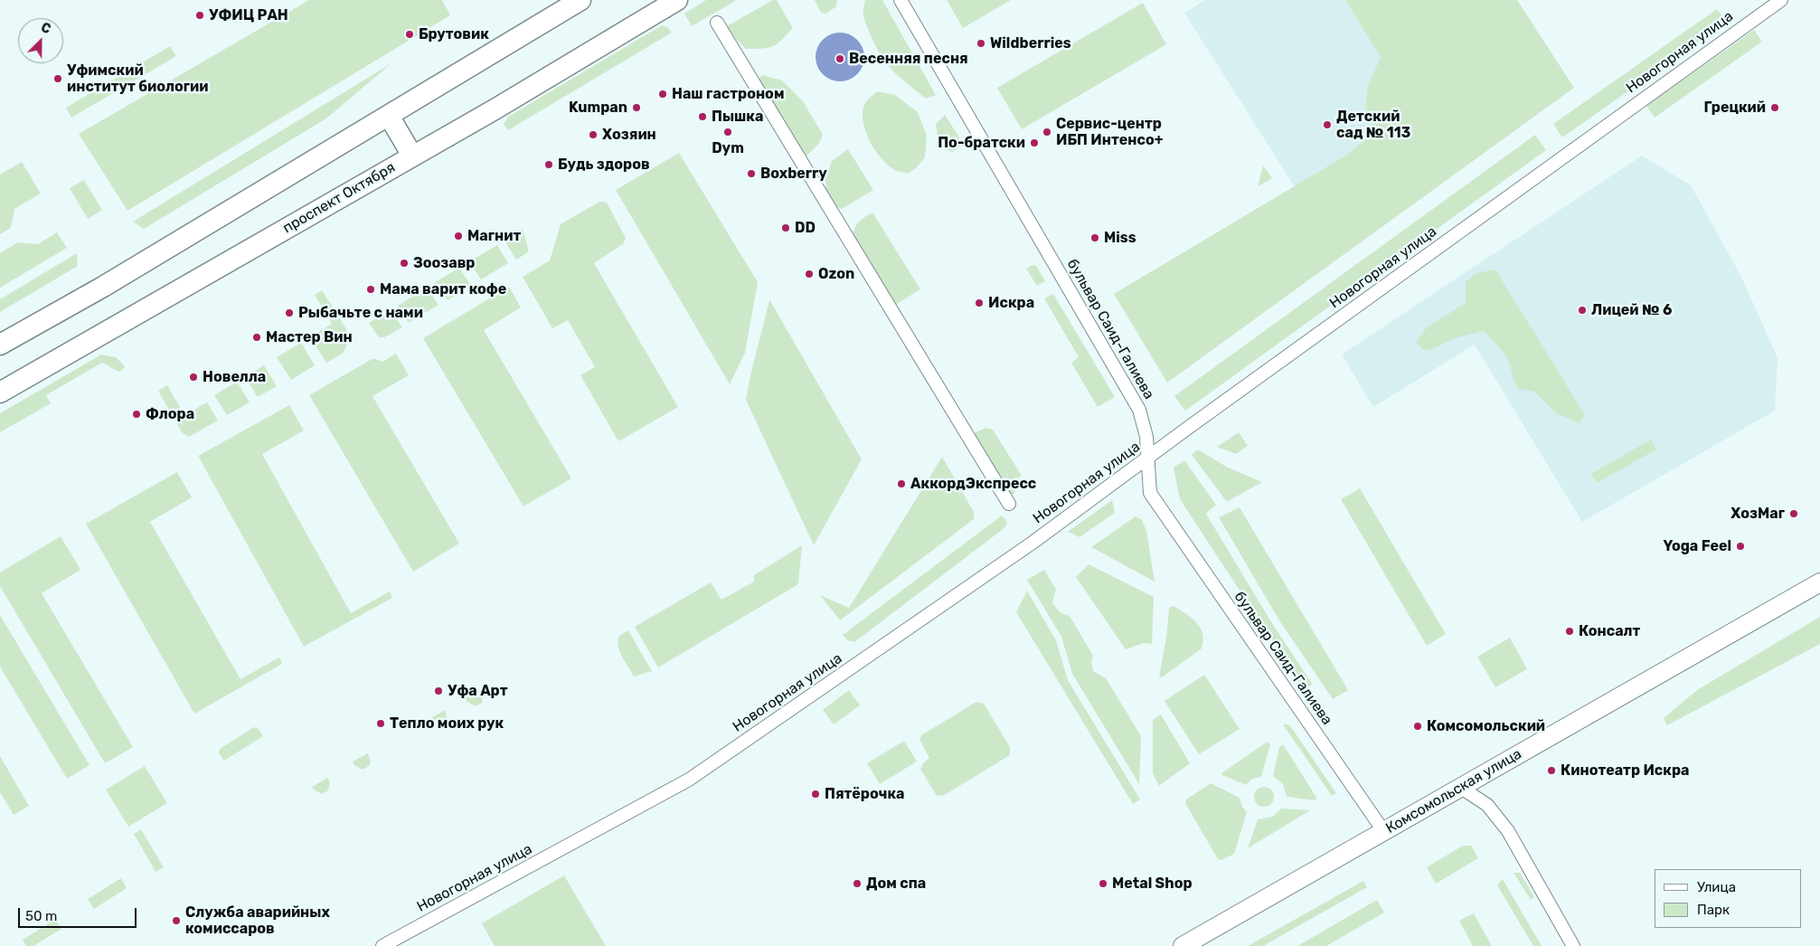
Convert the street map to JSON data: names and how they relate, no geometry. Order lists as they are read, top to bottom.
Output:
{
  "streets": {
    "main road": ["проспект Октября", "Комсомольская улица"],
    "street": ["Новогорная улица", "бульвар Саид-Галиева"]
  },
  "crossings": [
    ["Новогорная улица", "бульвар Саид-Галиева"],
    ["бульвар Саид-Галиева", "Комсомольская улица"]
  ],
  "places": [
    "УФИЦ РАН",
    "Брутовик",
    "Wildberries",
    "Весенняя песня",
    "Уфимский институт биологии",
    "Наш гастроном",
    "Kumpan",
    "Грецкий",
    "Пышка",
    "Детский сад № 113",
    "Dym",
    "Сервис-центр ИБП Интенсо+",
    "Хозяин",
    "По-братски",
    "Будь здоров",
    "Boxberry",
    "DD",
    "Магнит",
    "Miss",
    "Зоозавр",
    "Ozon",
    "Мама варит кофе",
    "Искра",
    "Лицей № 6",
    "Рыбачьте с нами",
    "Мастер Вин",
    "Новелла",
    "Флора",
    "АккордЭкспресс",
    "ХозМаг",
    "Yoga Feel",
    "Консалт",
    "Уфа Арт",
    "Тепло моих рук",
    "Комсомольский",
    "Кинотеатр Искра",
    "Пятёрочка",
    "Дом спа",
    "Metal Shop",
    "Служба аварийных комиссаров"
  ],
  "legend": ["Улица", "Парк"],
  "scale_bar": "50 m",
  "north": "top right"
}
